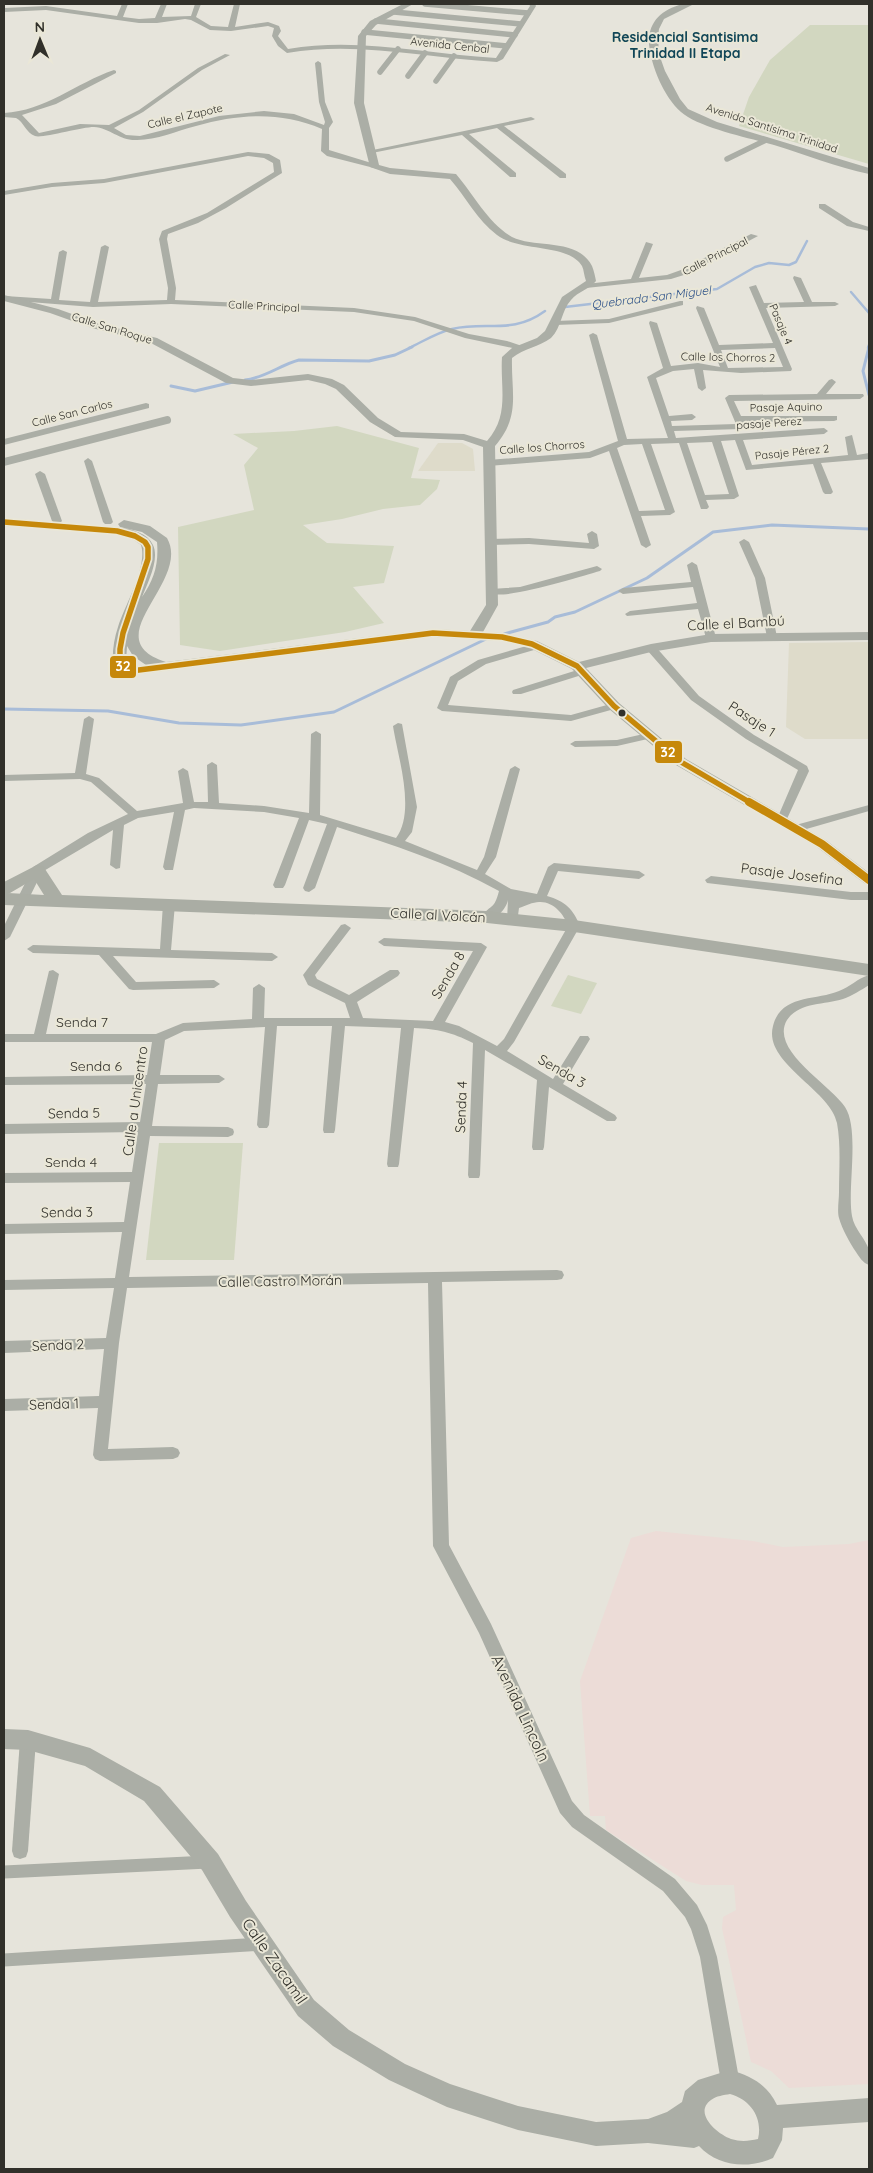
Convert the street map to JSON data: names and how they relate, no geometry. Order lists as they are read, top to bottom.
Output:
{
  "streets": {
    "main road": ["Calle al Volcán"],
    "street": [
      "Avenida Cenbal",
      "Calle el Zapote",
      "Avenida Santísima Trinidad",
      "Calle Principal",
      "Pasaje 4",
      "Calle San Roque",
      "Calle los Chorros 2",
      "Pasaje Aquino",
      "Calle San Carlos",
      "pasaje Perez",
      "Calle los Chorros",
      "Pasaje Pérez 2",
      "Calle el Bambú",
      "Pasaje 1",
      "Pasaje Josefina",
      "Senda 8",
      "Senda 7",
      "Senda 6",
      "Senda 3",
      "Calle a Unicentro",
      "Senda 4",
      "Senda 5",
      "Calle Castro Morán",
      "Senda 2",
      "Senda 1",
      "Avenida Lincoln",
      "Calle Zacamil"
    ]
  },
  "crossings": [
    ["Calle Principal", "Calle San Roque"],
    ["Pasaje 4", "Calle los Chorros 2"],
    ["pasaje Perez", "Calle los Chorros"],
    ["pasaje Perez", "Pasaje Pérez 2"],
    ["Calle el Bambú", "Pasaje 1"],
    ["Senda 8", "Calle a Unicentro"],
    ["Senda 7", "Calle a Unicentro"],
    ["Senda 6", "Calle a Unicentro"],
    ["Senda 3", "Calle a Unicentro"],
    ["Calle a Unicentro", "Senda 4"],
    ["Calle a Unicentro", "Senda 5"],
    ["Calle a Unicentro", "Calle Castro Morán"],
    ["Calle a Unicentro", "Senda 2"],
    ["Calle a Unicentro", "Senda 1"],
    ["Calle Castro Morán", "Avenida Lincoln"],
    ["Avenida Lincoln", "Calle Zacamil"]
  ],
  "districts": ["Residencial Santisima Trinidad II Etapa"],
  "water": ["Quebrada San Miguel"],
  "lines": ["transit line 32"],
  "north": "top"
}
